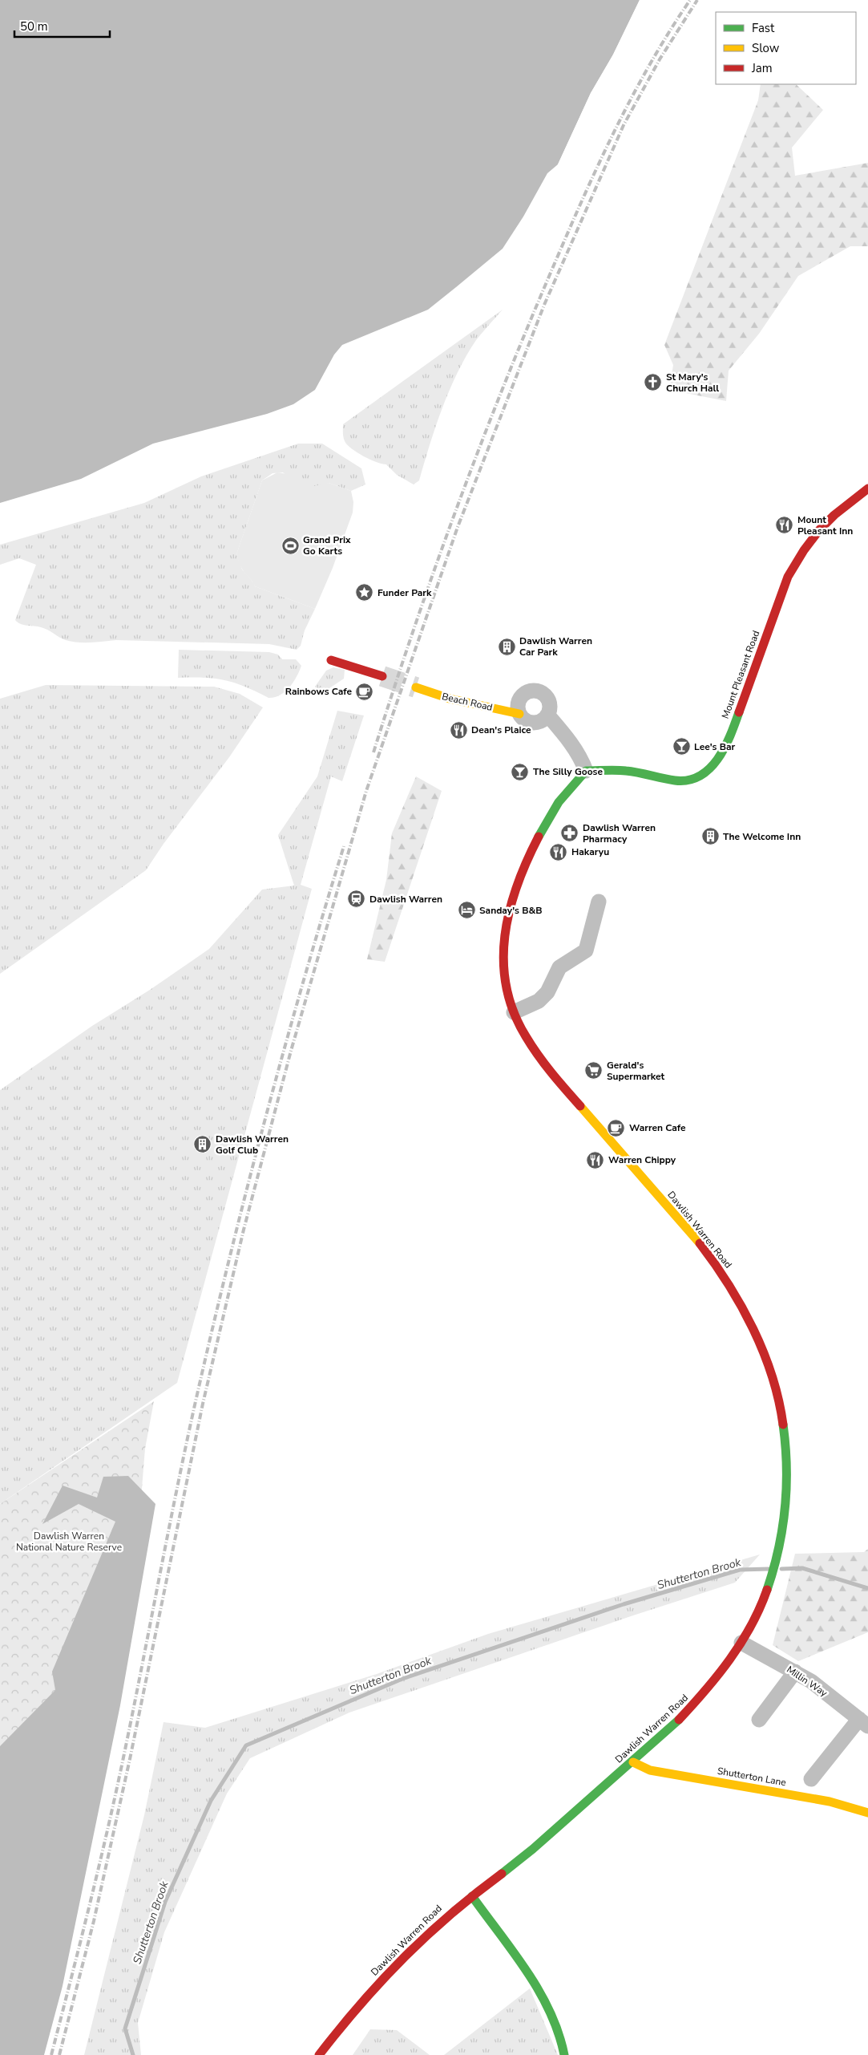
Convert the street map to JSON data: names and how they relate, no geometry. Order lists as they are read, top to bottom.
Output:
{
  "streets": {
    "street": [
      "Mount Pleasant Road",
      "Beach Road",
      "Dawlish Warren Road",
      "Millin Way",
      "Shutterton Lane"
    ]
  },
  "crossings": [
    ["Mount Pleasant Road", "Dawlish Warren Road"],
    ["Dawlish Warren Road", "Millin Way"],
    ["Dawlish Warren Road", "Shutterton Lane"]
  ],
  "water": ["Shutterton Brook"],
  "parks": ["Dawlish Warren National Nature Reserve"],
  "places": {
    "church": ["St Mary's Church Hall"],
    "restaurant": [
      "Mount Pleasant Inn",
      "Dean's Plaice",
      "Hakaryu",
      "Warren Chippy"
    ],
    "sports": ["Grand Prix Go Karts"],
    "place": ["Funder Park"],
    "building": ["Dawlish Warren Car Park", "The Welcome Inn", "Dawlish Warren Golf Club"],
    "cafe": ["Rainbows Cafe", "Warren Cafe"],
    "bar": ["Lee's Bar", "The Silly Goose"],
    "pharmacy": ["Dawlish Warren Pharmacy"],
    "station": ["Dawlish Warren"],
    "hotel": ["Sanday's B&B"],
    "supermarket": ["Gerald's Supermarket"]
  },
  "legend": ["Fast", "Slow", "Jam"],
  "scale_bar": "50 m"
}
